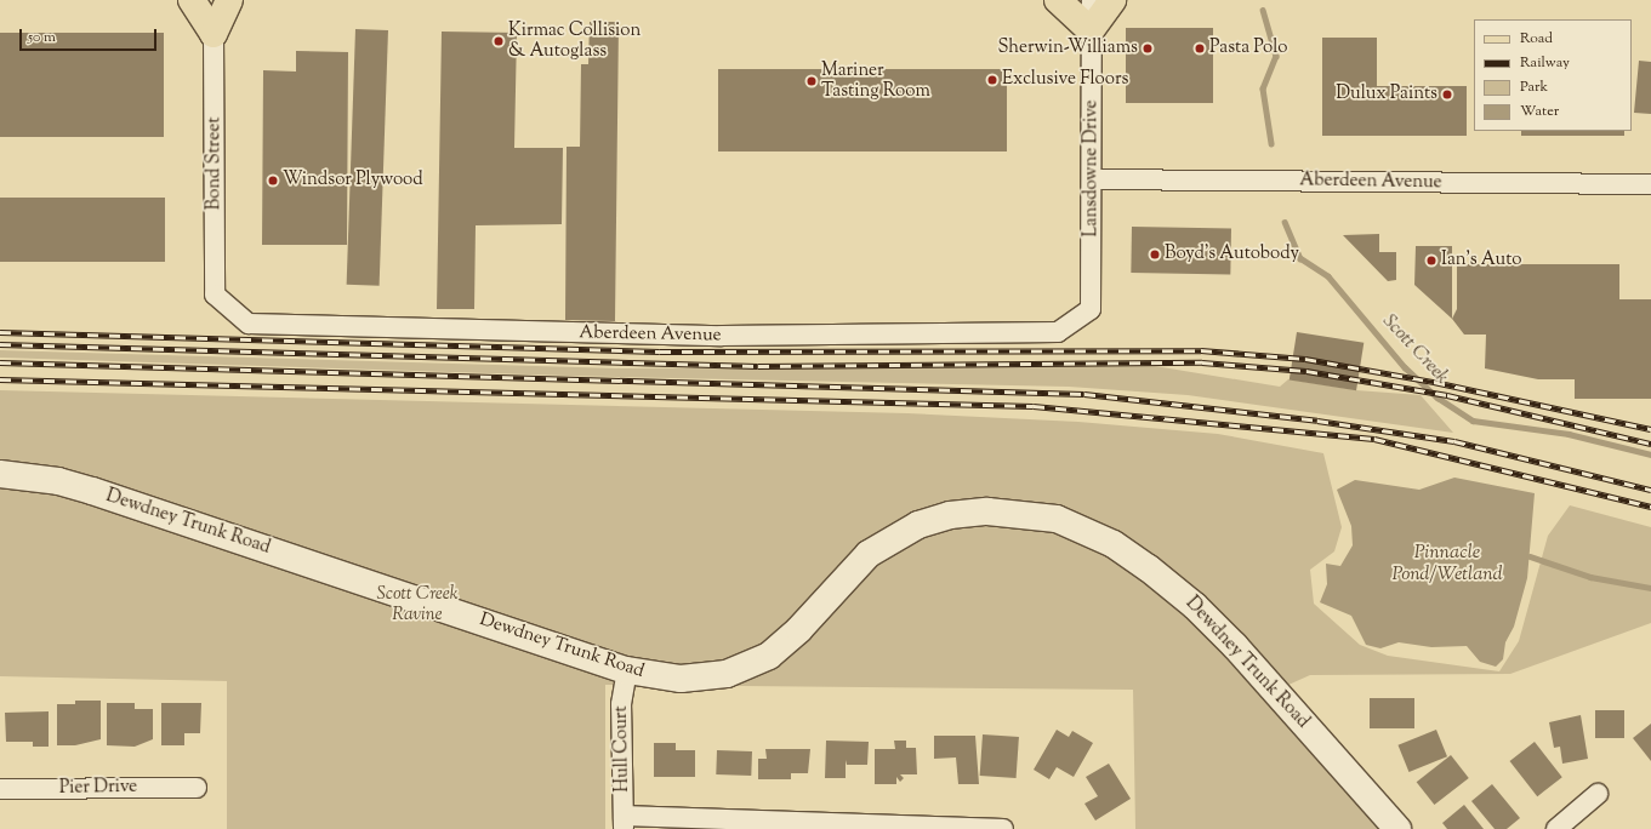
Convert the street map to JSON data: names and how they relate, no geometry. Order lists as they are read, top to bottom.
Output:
{
  "streets": {
    "main road": ["Dewdney Trunk Road"],
    "street": [
      "Bond Street",
      "Lansdowne Drive",
      "Aberdeen Avenue",
      "Hull Court",
      "Pier Drive"
    ]
  },
  "crossings": [
    ["Bond Street", "Aberdeen Avenue"],
    ["Lansdowne Drive", "Aberdeen Avenue"],
    ["Dewdney Trunk Road", "Hull Court"]
  ],
  "water": ["Scott Creek", "Pinnacle Pond/Wetland"],
  "parks": ["Scott Creek Ravine"],
  "places": [
    "Kirmac Collision & Autoglass",
    "Sherwin-Williams",
    "Pasta Polo",
    "Exclusive Floors",
    "Mariner Tasting Room",
    "Dulux Paints",
    "Windsor Plywood",
    "Boyd's Autobody",
    "Ian's Auto"
  ],
  "legend": [
    "Road",
    "Railway",
    "Park",
    "Water"
  ],
  "scale_bar": "50 m"
}
